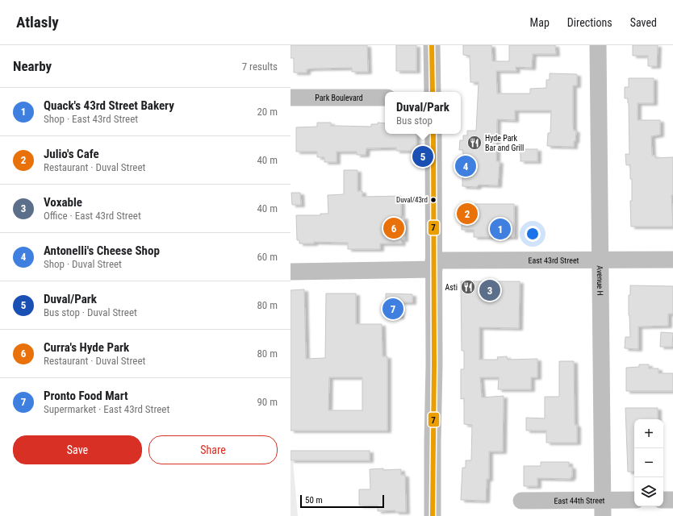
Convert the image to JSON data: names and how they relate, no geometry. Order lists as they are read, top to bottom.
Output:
{
  "streets": {
    "street": [
      "Park Boulevard",
      "East 43rd Street",
      "Avenue H",
      "East 44th Street"
    ]
  },
  "crossings": [
    ["East 43rd Street", "Avenue H"],
    ["Avenue H", "East 44th Street"]
  ],
  "places": {
    "restaurant": ["Hyde Park Bar and Grill", "Asti"],
    "other": ["Duval/43rd"]
  },
  "lines": ["transit line 7"],
  "scale_bar": "50 m",
  "page": {
    "header": "Atlasly",
    "nav": ["Map", "Directions", "Saved"],
    "heading": ["Nearby", "7 results"],
    "list": [
      {
        "mark": "1",
        "name": "Quack's 43rd Street Bakery",
        "note": "Shop · East 43rd Street",
        "value": "20 m"
      },
      {
        "mark": "2",
        "name": "Julio's Cafe",
        "note": "Restaurant · Duval Street",
        "value": "40 m"
      },
      {
        "mark": "3",
        "name": "Voxable",
        "note": "Office · East 43rd Street",
        "value": "40 m"
      },
      {
        "mark": "4",
        "name": "Antonelli's Cheese Shop",
        "note": "Shop · Duval Street",
        "value": "60 m"
      },
      {
        "mark": "5",
        "name": "Duval/Park",
        "note": "Bus stop · Duval Street",
        "value": "80 m"
      },
      {
        "mark": "6",
        "name": "Curra's Hyde Park",
        "note": "Restaurant · Duval Street",
        "value": "80 m"
      },
      {
        "mark": "7",
        "name": "Pronto Food Mart",
        "note": "Supermarket · East 43rd Street",
        "value": "90 m"
      }
    ],
    "popup": ["Duval/Park", "Bus stop"],
    "pins": [
      "5",
      "4",
      "2",
      "6",
      "1",
      "3",
      "7"
    ],
    "map_buttons": ["+", "−"],
    "buttons": ["Save", "Share"],
    "scale": "50 m"
  }
}
